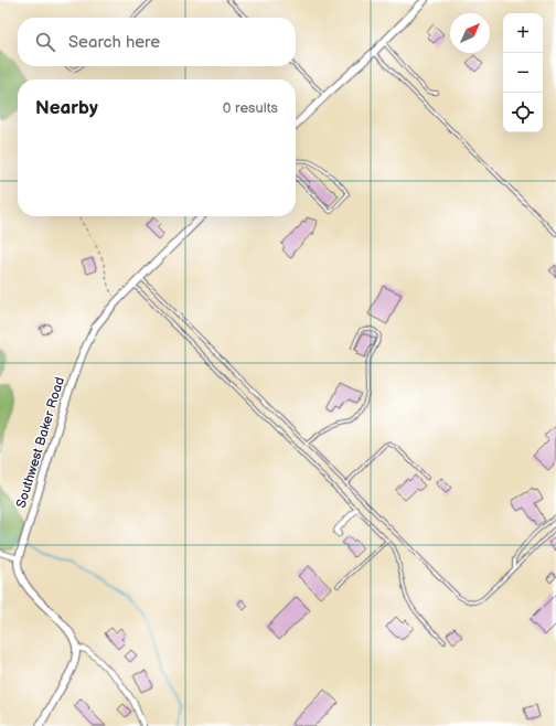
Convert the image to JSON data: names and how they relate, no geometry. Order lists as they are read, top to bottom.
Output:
{
  "streets": {
    "main road": ["Southwest Baker Road"]
  },
  "north": "top right",
  "page": {
    "map_buttons": ["+", "−"],
    "search": "Search here",
    "heading": ["Nearby", "0 results"]
  }
}
